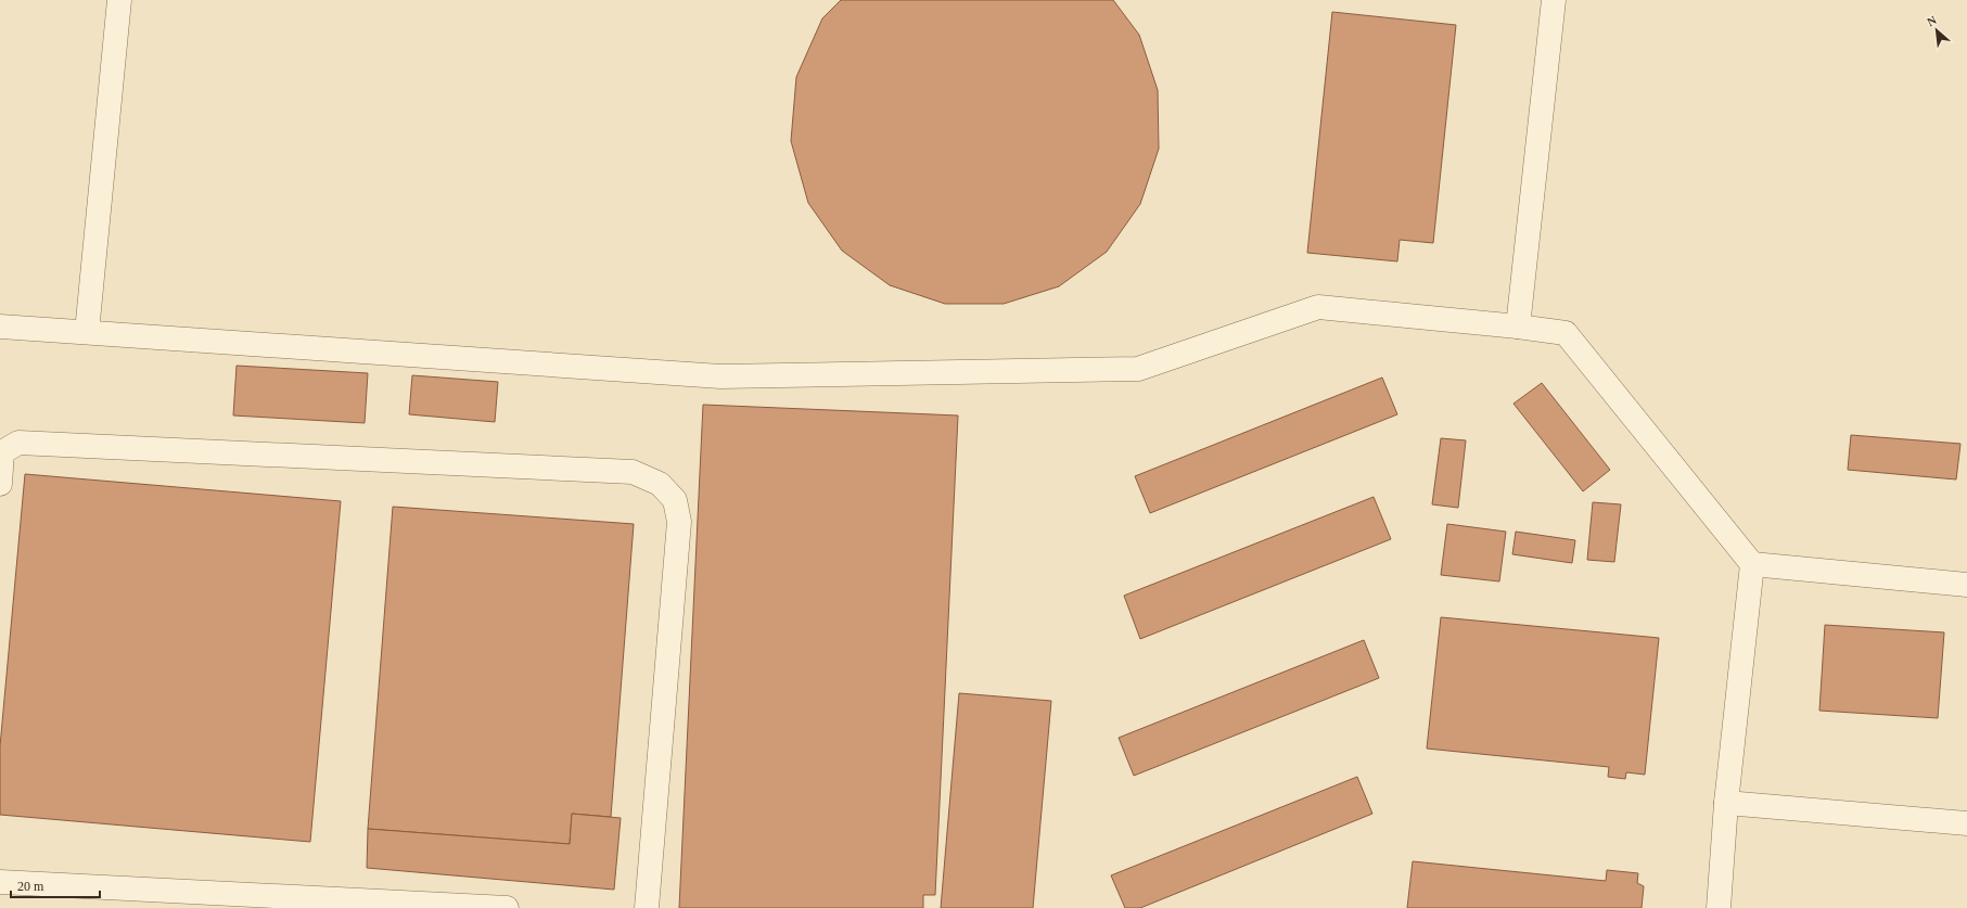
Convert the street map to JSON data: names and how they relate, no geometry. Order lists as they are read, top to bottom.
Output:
{
  "scale_bar": "20 m",
  "north": "top left"
}
